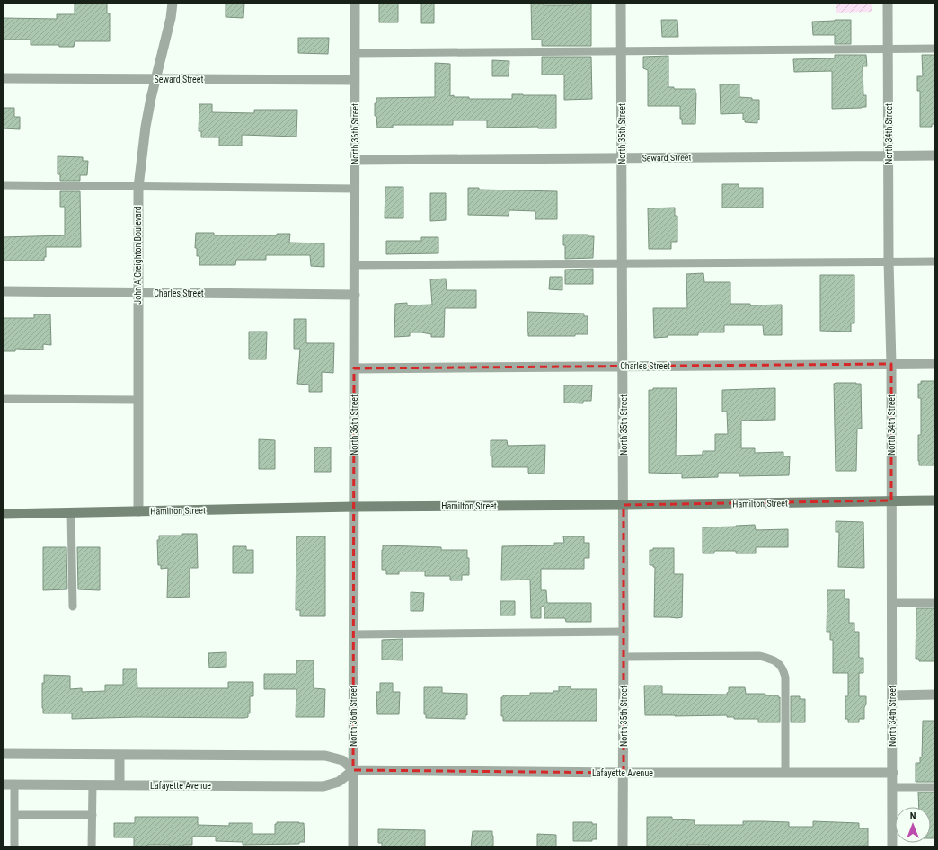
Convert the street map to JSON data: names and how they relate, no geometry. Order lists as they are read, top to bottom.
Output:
{
  "streets": {
    "main road": ["Hamilton Street"],
    "street": [
      "Seward Street",
      "North 36th Street",
      "North 35th Street",
      "North 34th Street",
      "John A Creighton Boulevard",
      "Charles Street",
      "Lafayette Avenue"
    ]
  },
  "crossings": [
    ["Seward Street", "North 36th Street"],
    ["Seward Street", "North 35th Street"],
    ["Seward Street", "North 34th Street"],
    ["Seward Street", "John A Creighton Boulevard"],
    ["North 36th Street", "Charles Street"],
    ["North 36th Street", "Hamilton Street"],
    ["North 36th Street", "Lafayette Avenue"],
    ["North 35th Street", "Charles Street"],
    ["North 35th Street", "Hamilton Street"],
    ["North 35th Street", "Lafayette Avenue"],
    ["North 34th Street", "Charles Street"],
    ["North 34th Street", "Hamilton Street"],
    ["North 34th Street", "Lafayette Avenue"],
    ["John A Creighton Boulevard", "Charles Street"],
    ["John A Creighton Boulevard", "Hamilton Street"]
  ],
  "north": "top"
}
